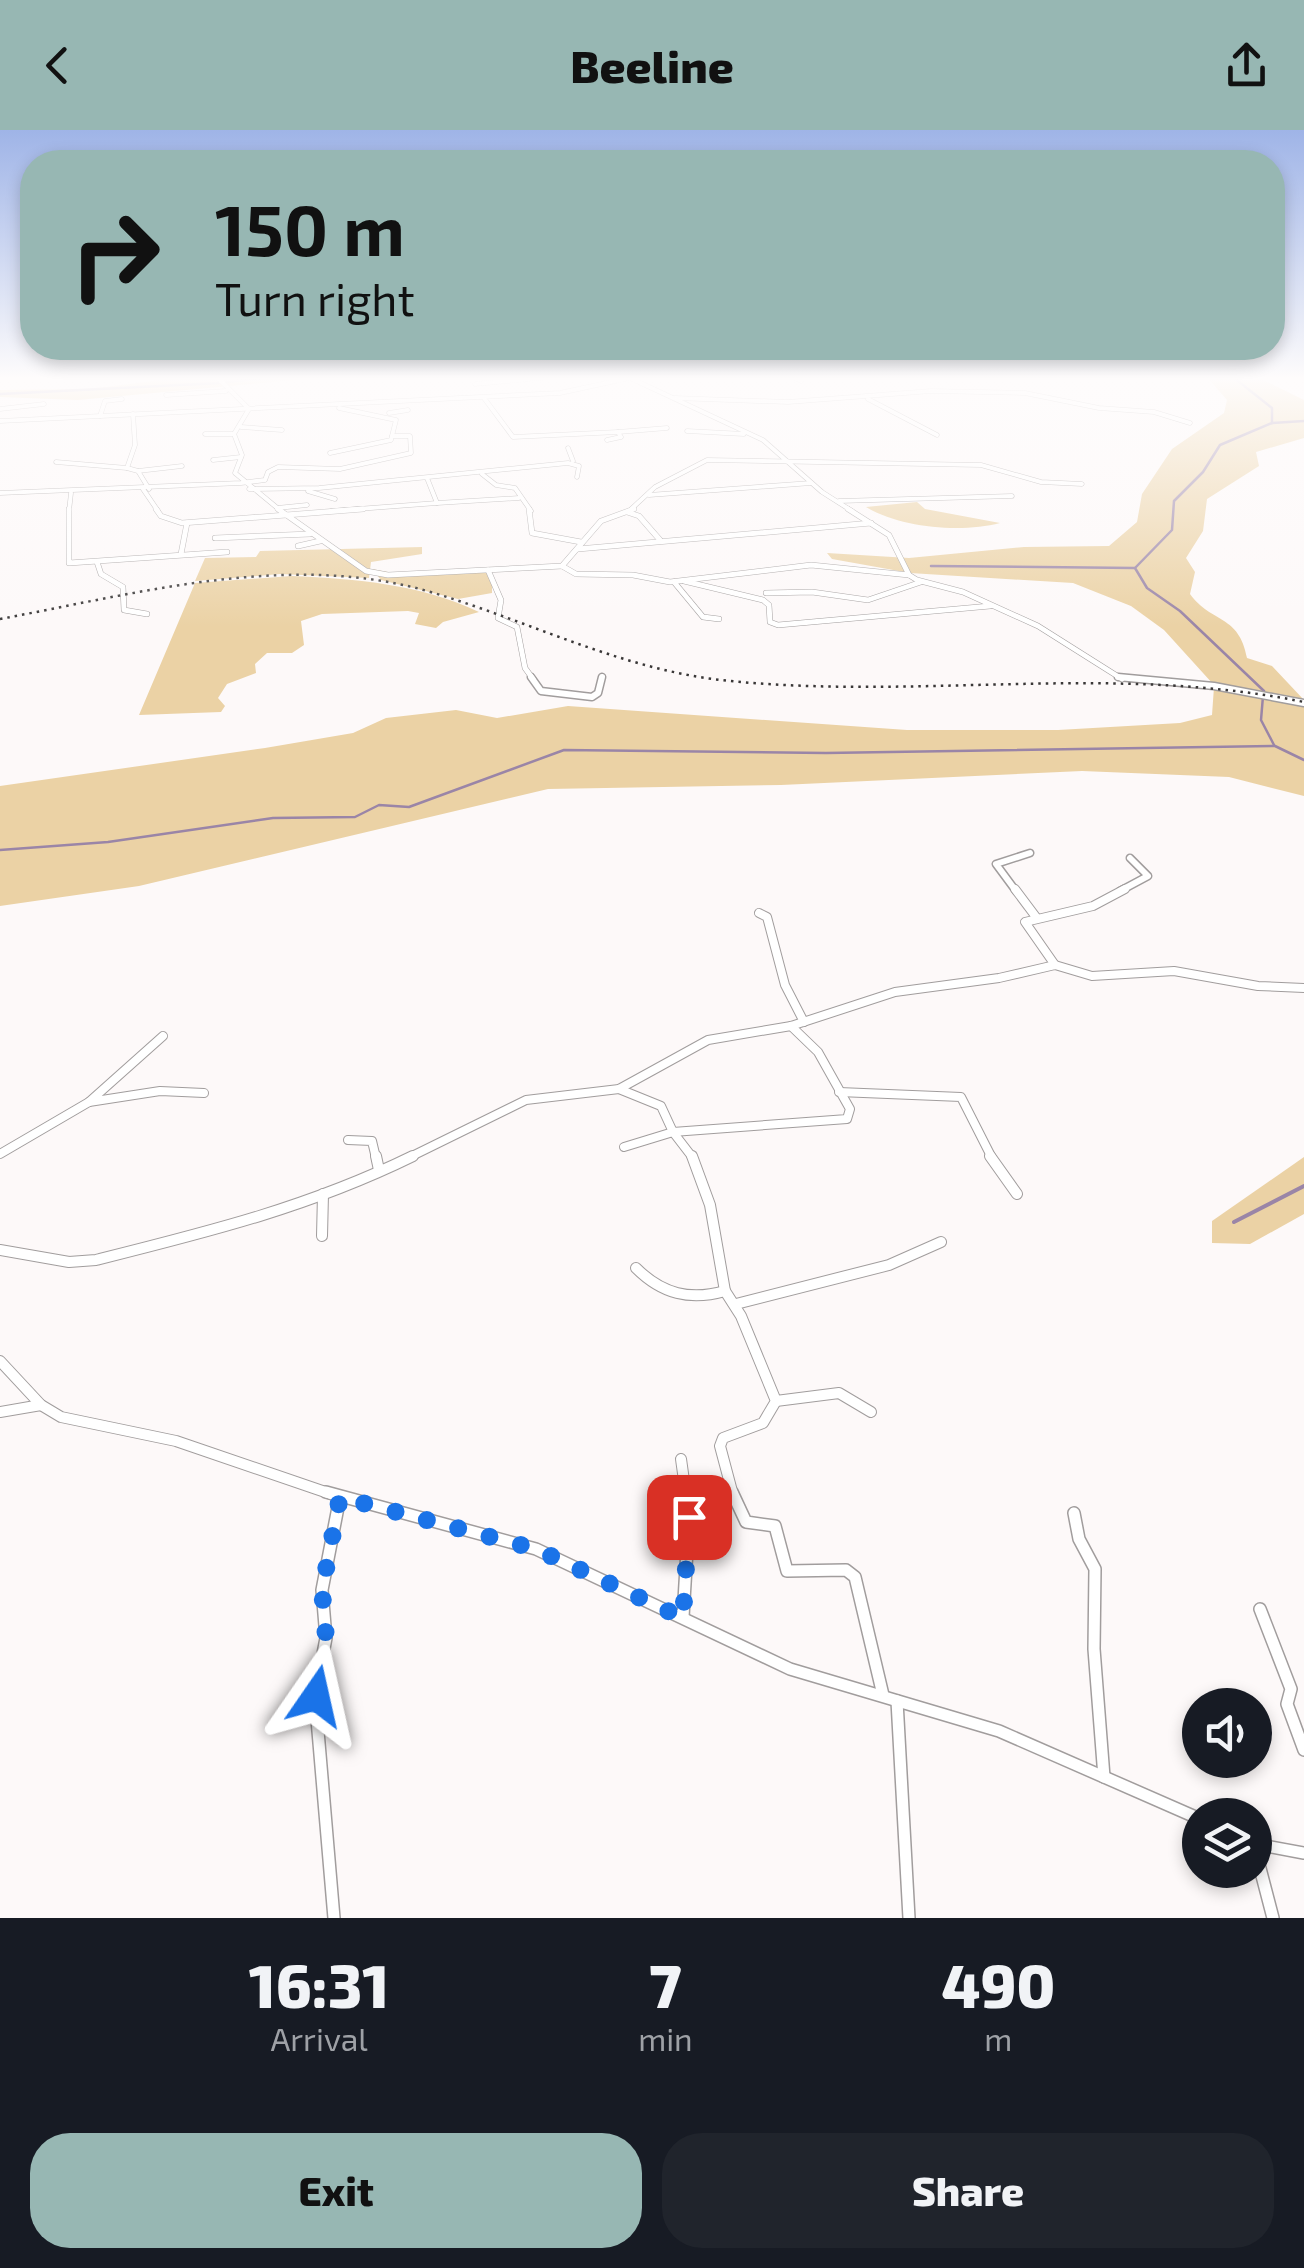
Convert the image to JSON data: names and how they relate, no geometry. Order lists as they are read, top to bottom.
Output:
{
  "page": {
    "header": "Beeline",
    "turn": ["150 m", "Turn right"],
    "eta": [
      "16:31",
      "Arrival",
      "7",
      "min",
      "490",
      "m"
    ],
    "buttons": ["Exit", "Share"]
  }
}
